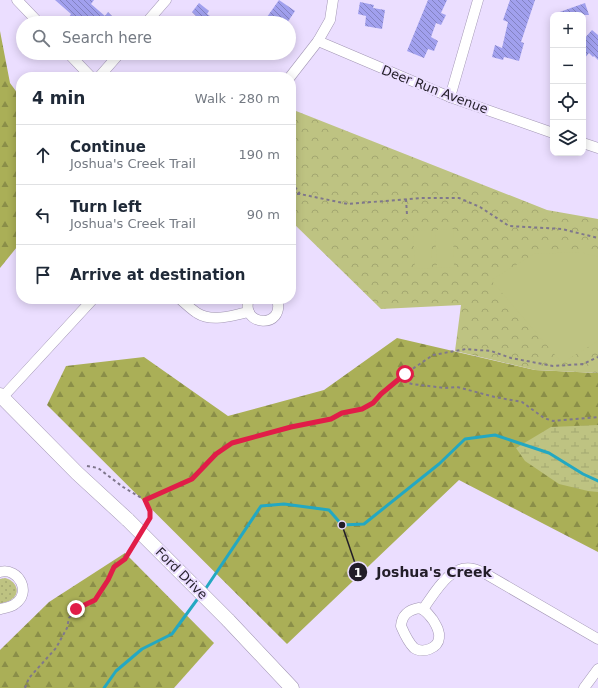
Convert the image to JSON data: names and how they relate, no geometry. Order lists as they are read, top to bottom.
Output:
{
  "streets": {
    "main road": ["Ford Drive"],
    "street": ["Deer Run Avenue"]
  },
  "places": ["Joshua's Creek"],
  "page": {
    "map_buttons": ["+", "−"],
    "search": "Search here",
    "heading": ["4 min", "Walk · 280 m"],
    "list": [
      ["Continue", "Joshua's Creek Trail", "190 m"],
      ["Turn left", "Joshua's Creek Trail", "90 m"],
      "Arrive at destination"
    ]
  }
}
